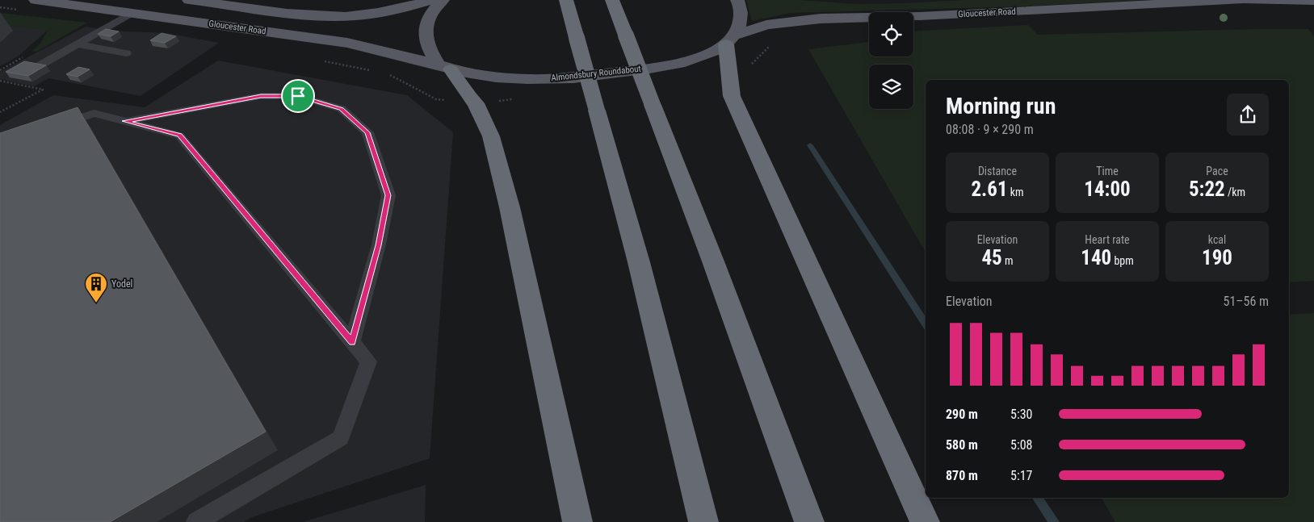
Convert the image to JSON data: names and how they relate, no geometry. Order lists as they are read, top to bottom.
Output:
{
  "streets": {
    "main road": ["Gloucester Road", "Almondsbury Roundabout"]
  },
  "crossings": [
    ["Gloucester Road", "Almondsbury Roundabout"]
  ],
  "places": {
    "building": ["Yodel"]
  },
  "page": {
    "heading": ["Morning run", "08:08 · 9 × 290 m"],
    "stats": [
      ["Distance", "2.61 km"],
      ["Time", "14:00"],
      ["Pace", "5:22 /km"],
      ["Elevation", "45 m"],
      ["Heart rate", "140 bpm"],
      ["kcal", "190"]
    ],
    "chart": ["Elevation", "51–56 m"],
    "list": [
      {
        "name": "290 m",
        "note": "5:30"
      },
      {
        "name": "580 m",
        "note": "5:08"
      },
      {
        "name": "870 m",
        "note": "5:17"
      }
    ]
  }
}
